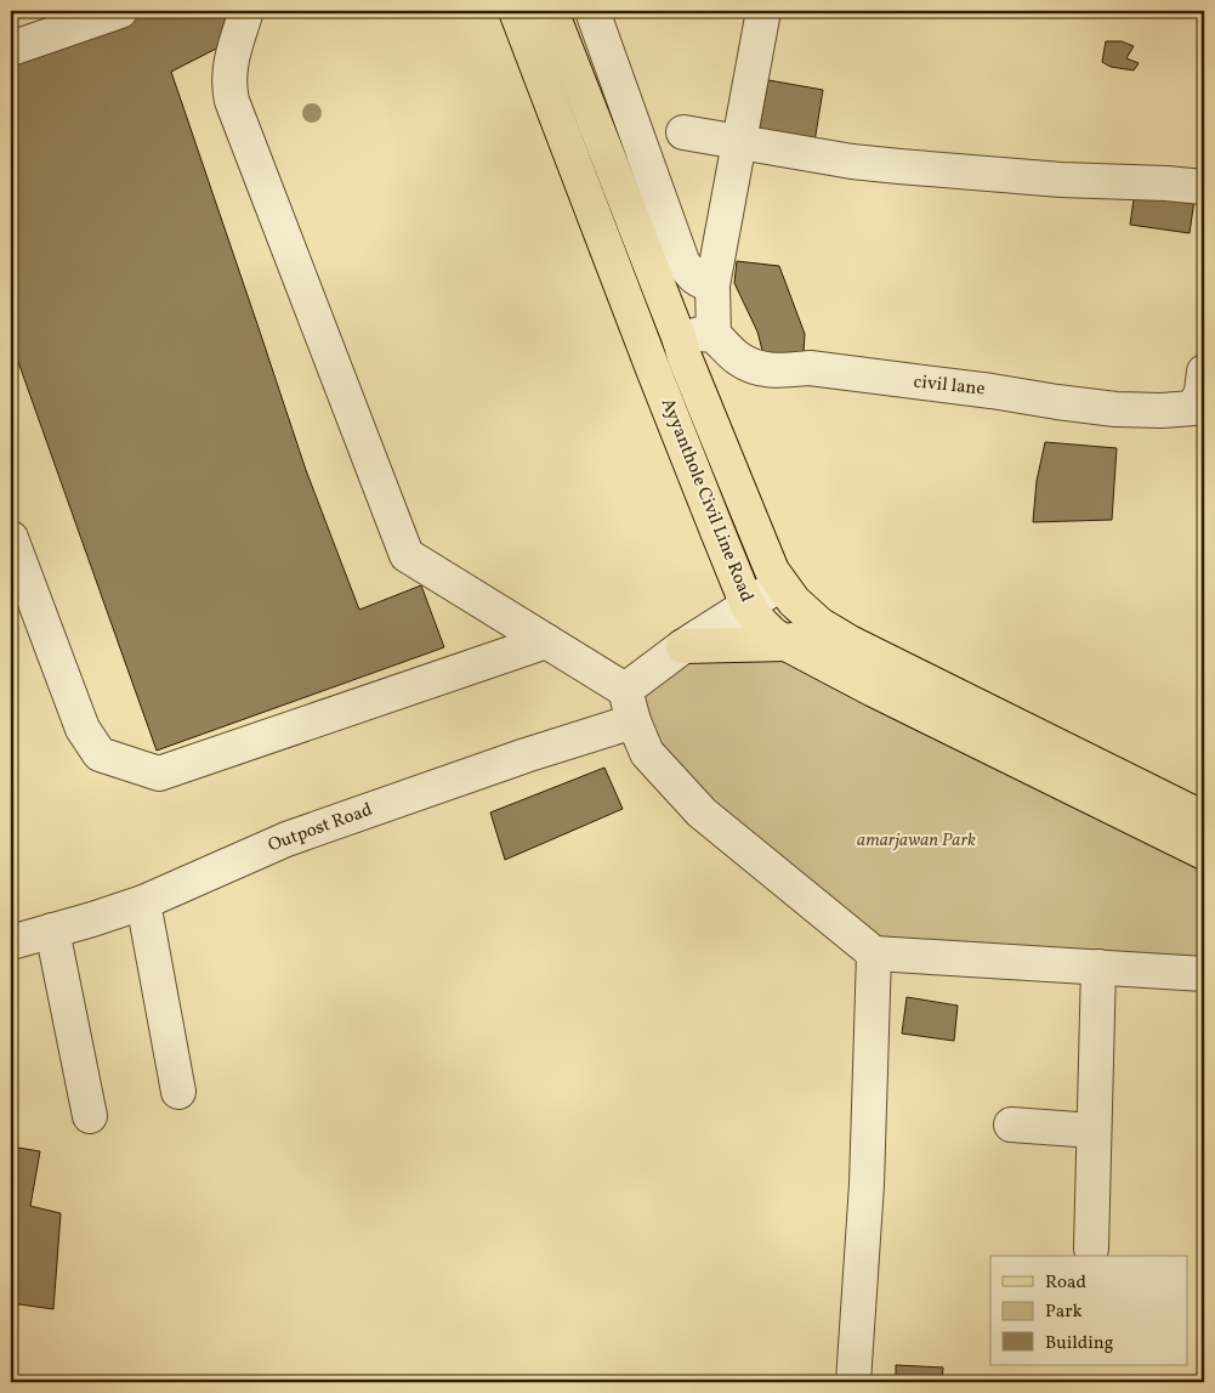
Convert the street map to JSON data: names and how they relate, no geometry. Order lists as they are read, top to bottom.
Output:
{
  "streets": {
    "main road": ["Ayyanthole Civil Line Road"],
    "street": ["civil lane", "Outpost Road"]
  },
  "parks": ["amarjawan Park"],
  "legend": ["Road", "Park", "Building"]
}
